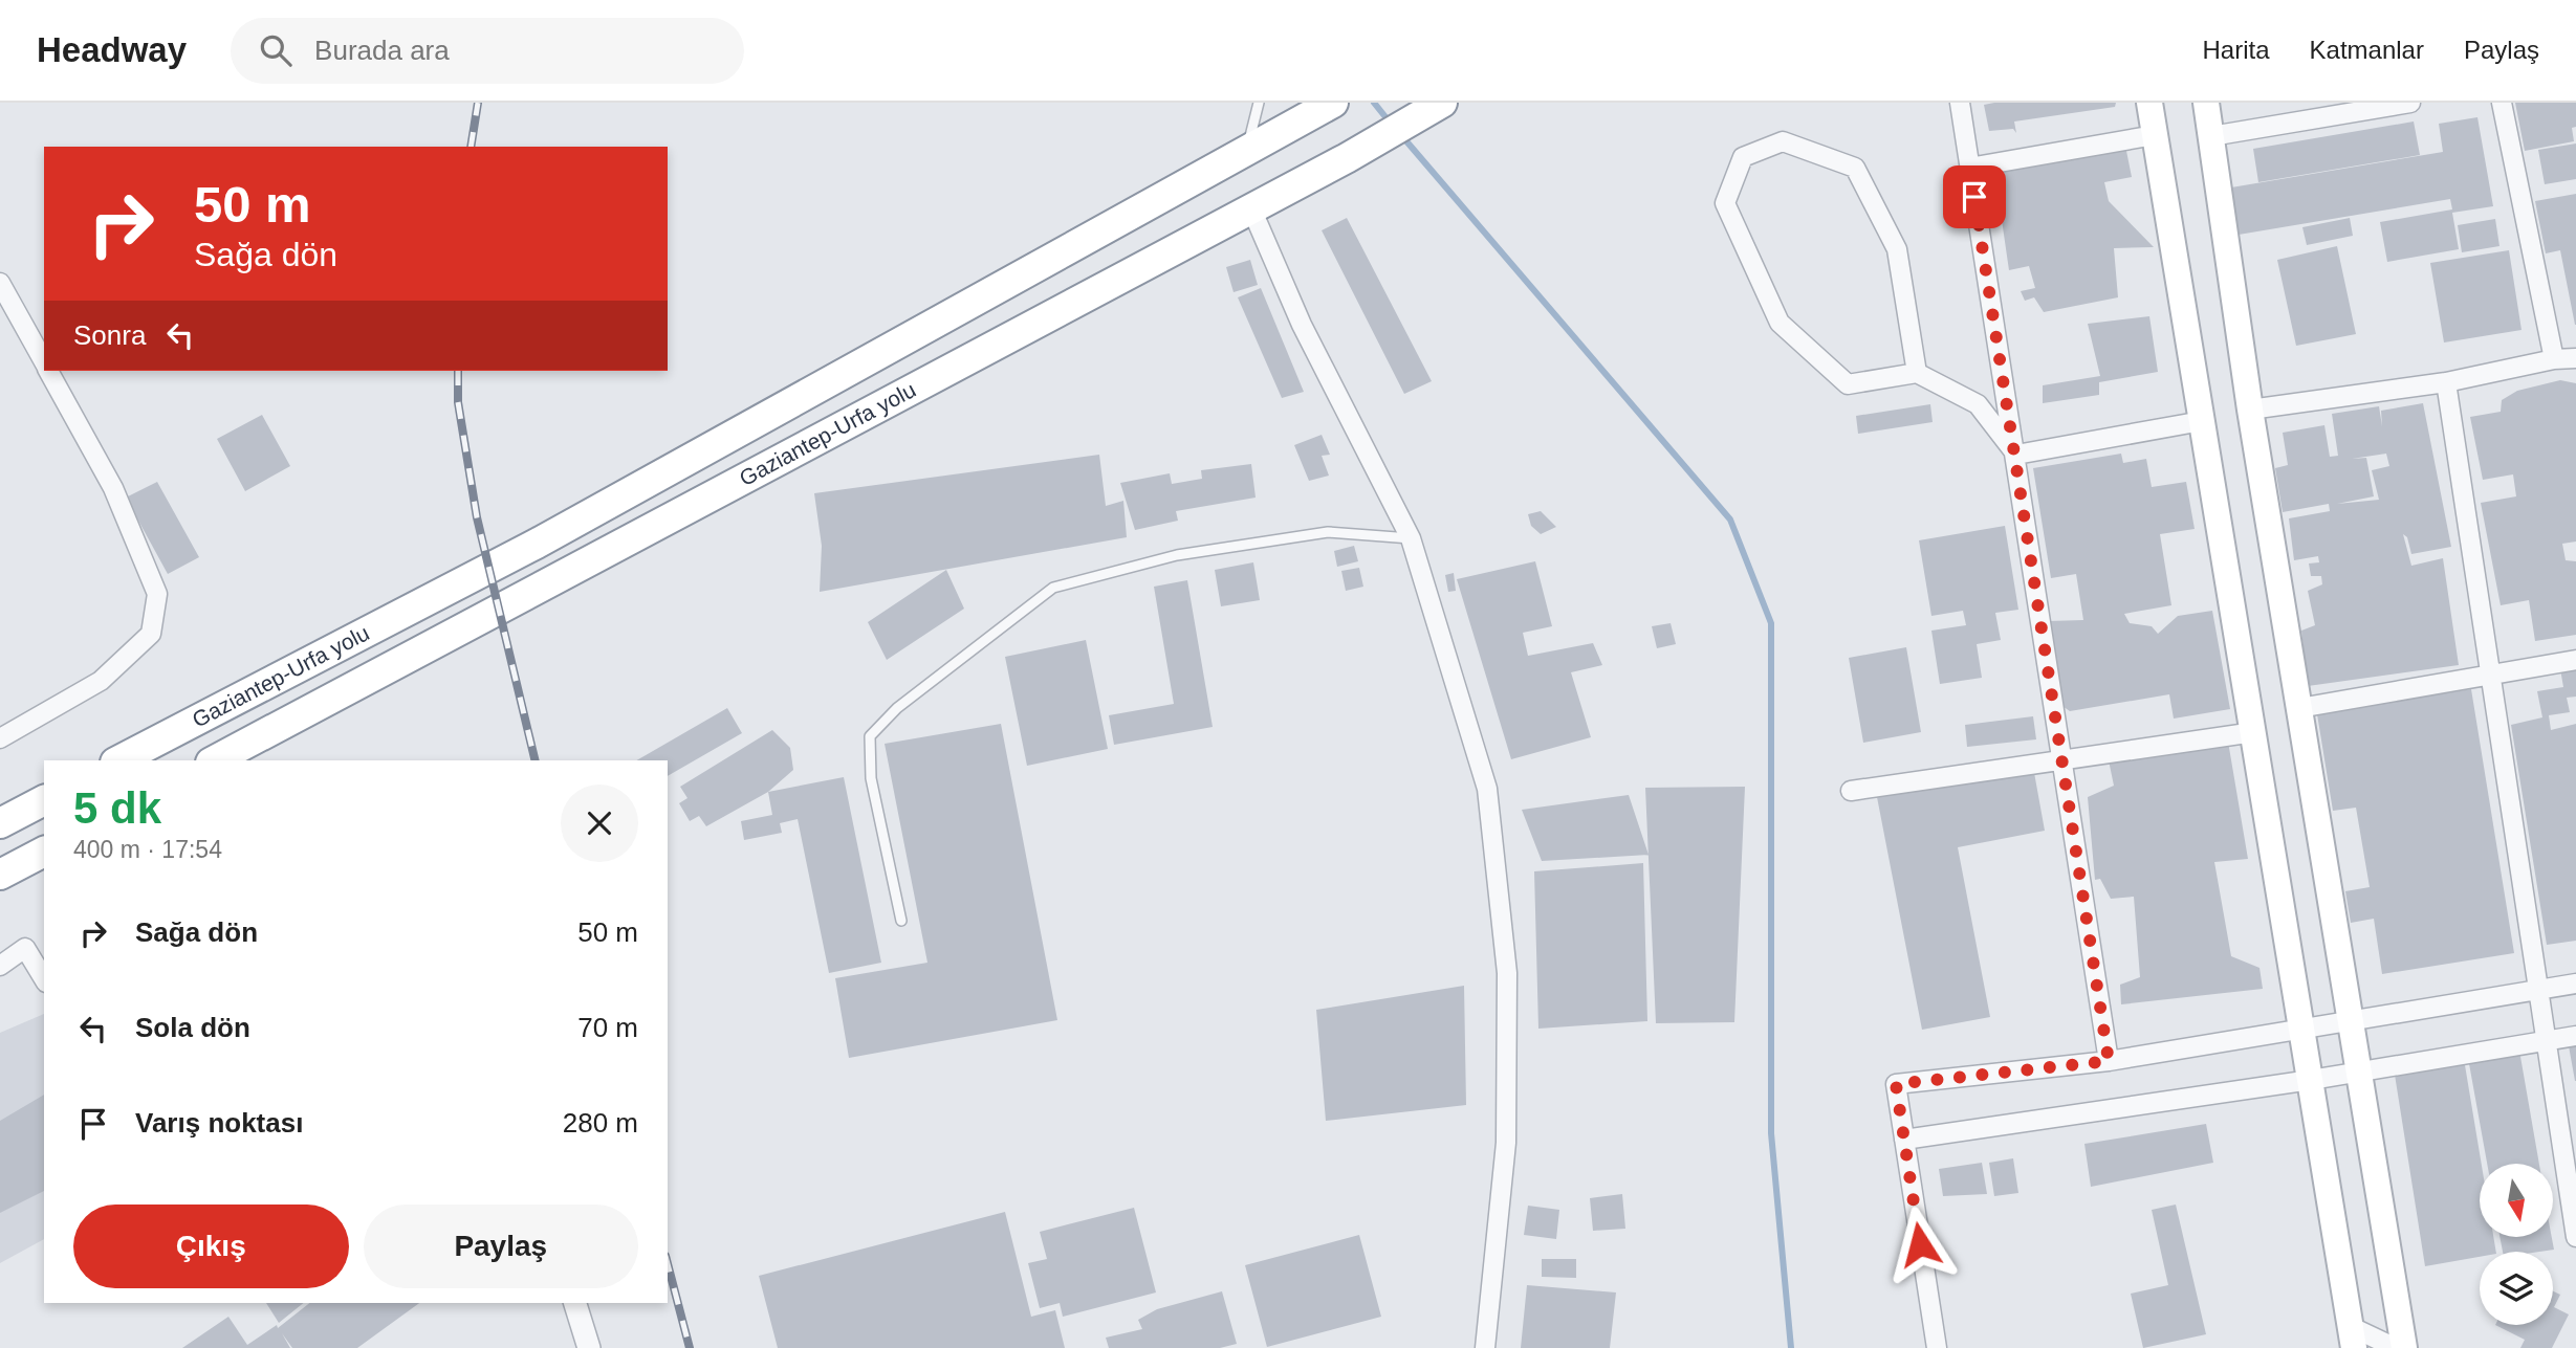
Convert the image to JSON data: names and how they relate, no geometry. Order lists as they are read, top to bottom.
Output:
{
  "streets": {
    "highway": ["Gaziantep-Urfa yolu"]
  },
  "north": "bottom",
  "page": {
    "header": "Headway",
    "search": "Burada ara",
    "nav": ["Harita", "Katmanlar", "Paylaş"],
    "turn": ["50 m", "Sağa dön"],
    "then": "Sonra",
    "heading": ["5 dk", "400 m · 17:54"],
    "list": [
      {
        "name": "Sağa dön",
        "value": "50 m"
      },
      {
        "name": "Sola dön",
        "value": "70 m"
      },
      {
        "name": "Varış noktası",
        "value": "280 m"
      }
    ],
    "buttons": ["Çıkış", "Paylaş"]
  }
}
